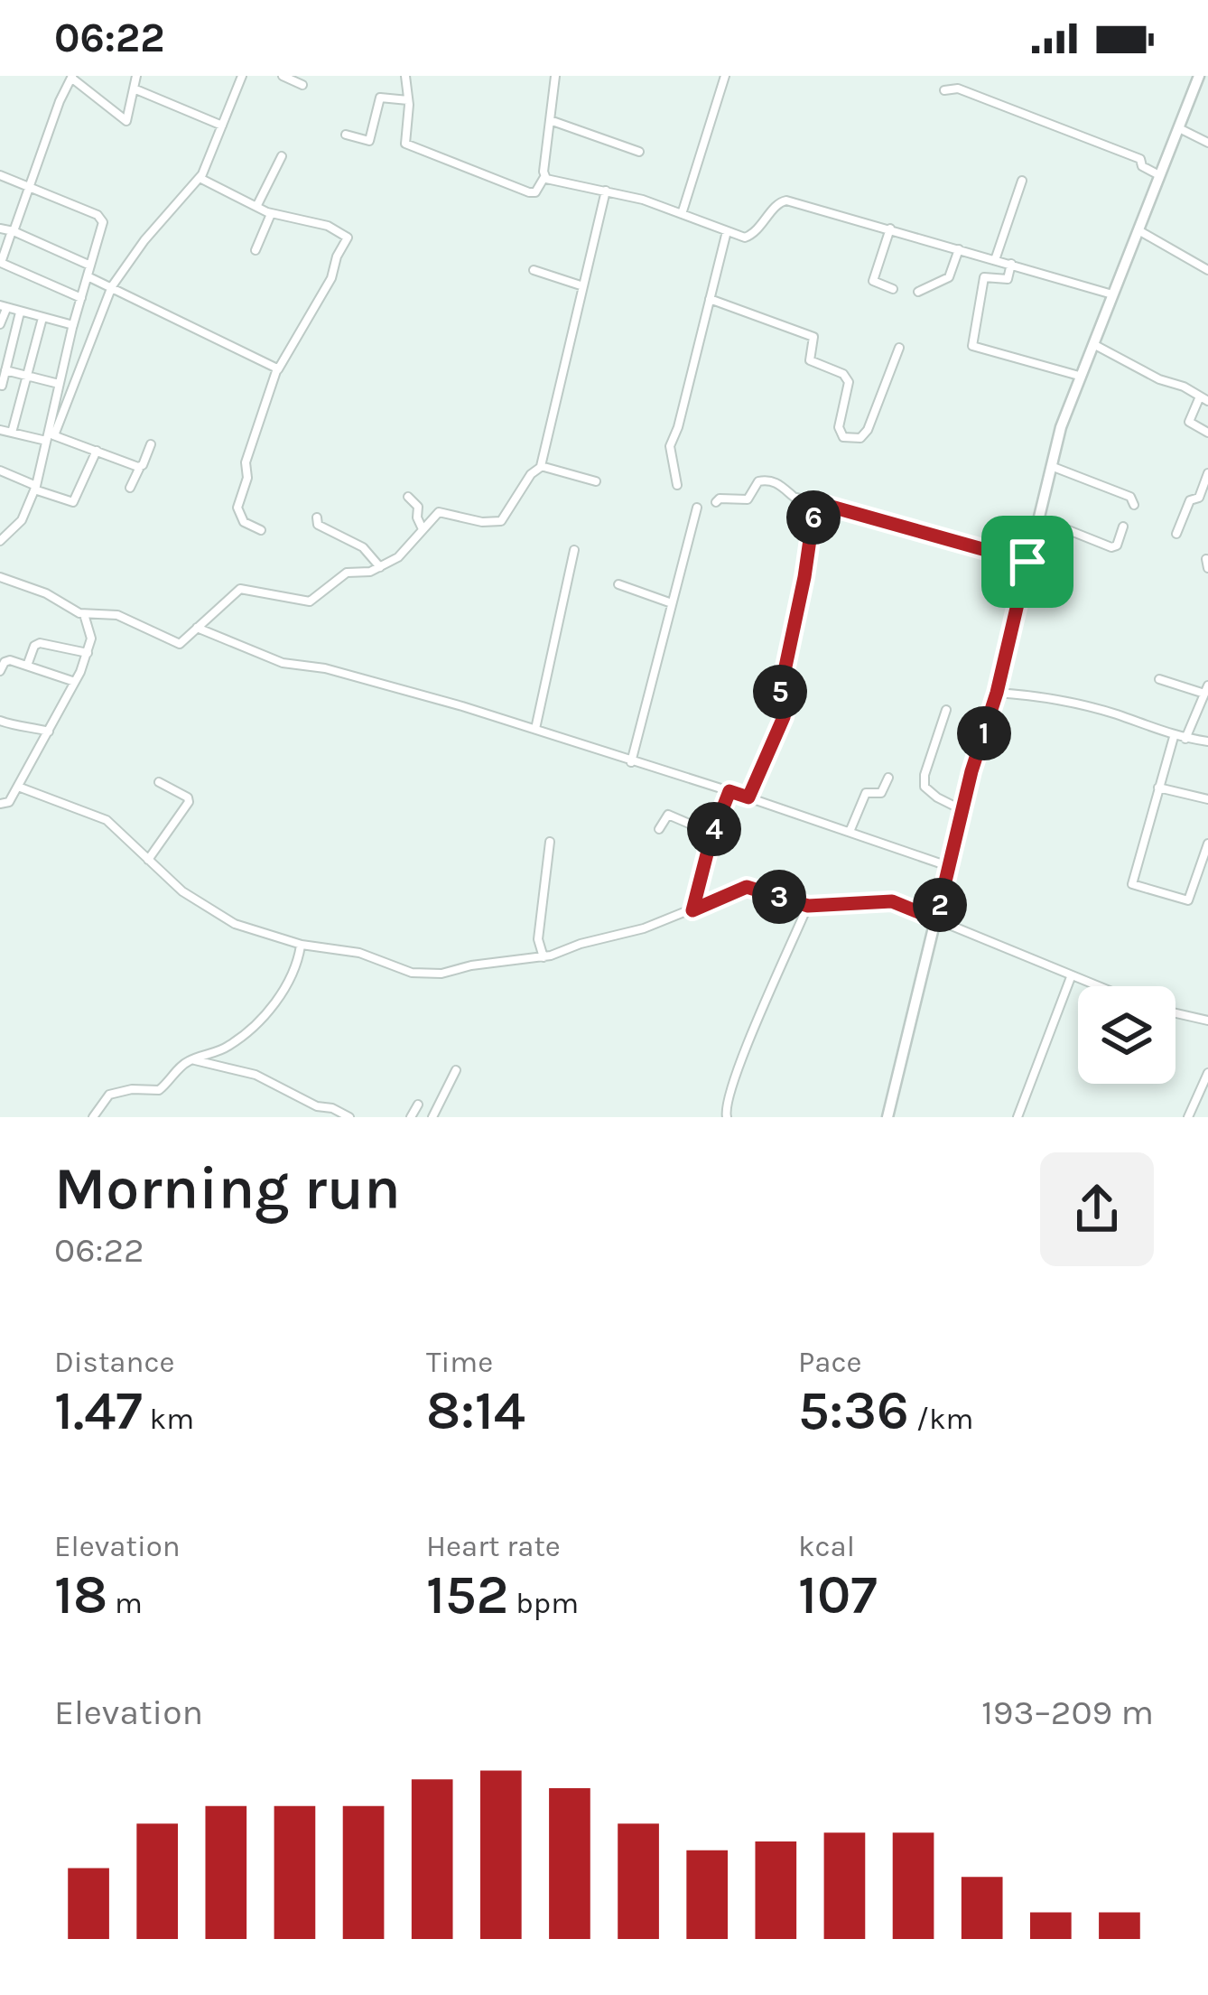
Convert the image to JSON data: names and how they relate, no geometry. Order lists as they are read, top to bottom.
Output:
{
  "page": {
    "status": "06:22",
    "pins": [
      "6",
      "5",
      "1",
      "4",
      "3",
      "2"
    ],
    "heading": ["Morning run", "06:22"],
    "stats": [
      ["Distance", "1.47 km"],
      ["Time", "8:14"],
      ["Pace", "5:36 /km"],
      ["Elevation", "18 m"],
      ["Heart rate", "152 bpm"],
      ["kcal", "107"]
    ],
    "chart": ["Elevation", "193–209 m"]
  }
}
